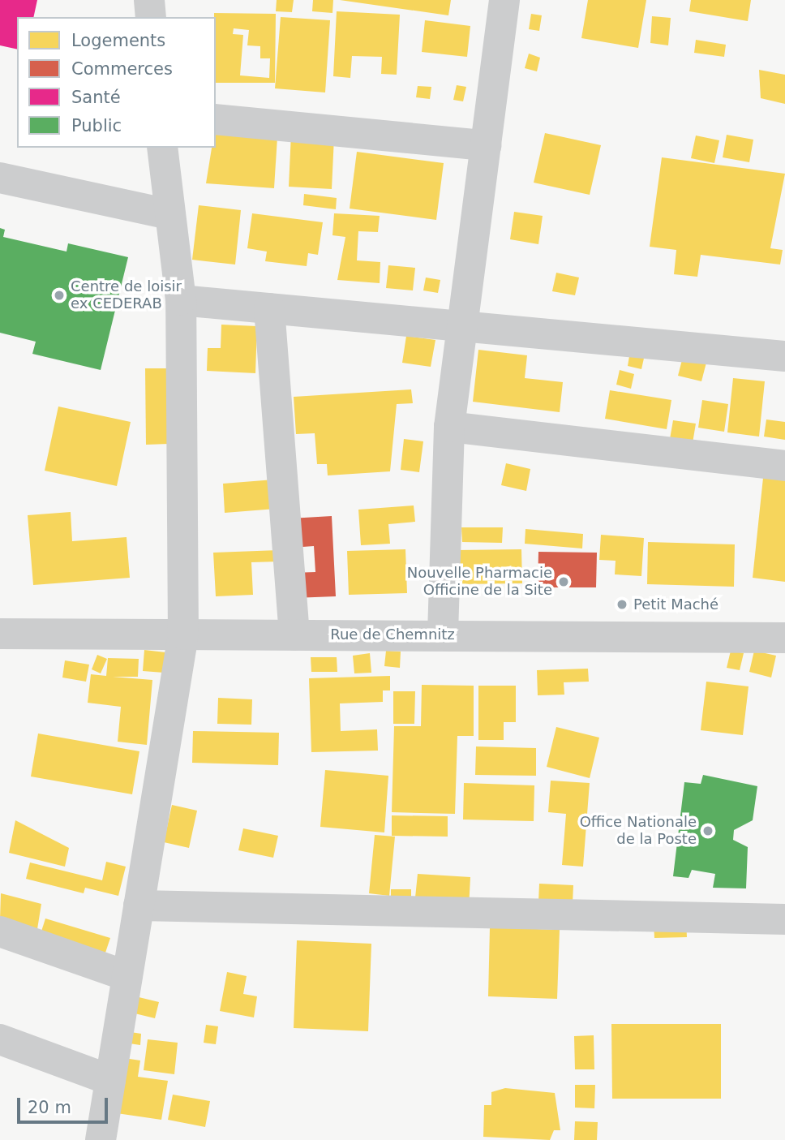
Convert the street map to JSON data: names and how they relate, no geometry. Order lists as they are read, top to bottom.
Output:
{
  "streets": {
    "street": ["Rue de Chemnitz"]
  },
  "places": [
    "Centre de loisir ex CEDERAB",
    "Nouvelle Pharmacie Officine de la Site",
    "Petit Maché",
    "Office Nationale de la Poste"
  ],
  "legend": [
    "Logements",
    "Commerces",
    "Santé",
    "Public"
  ],
  "scale_bar": "20 m"
}
